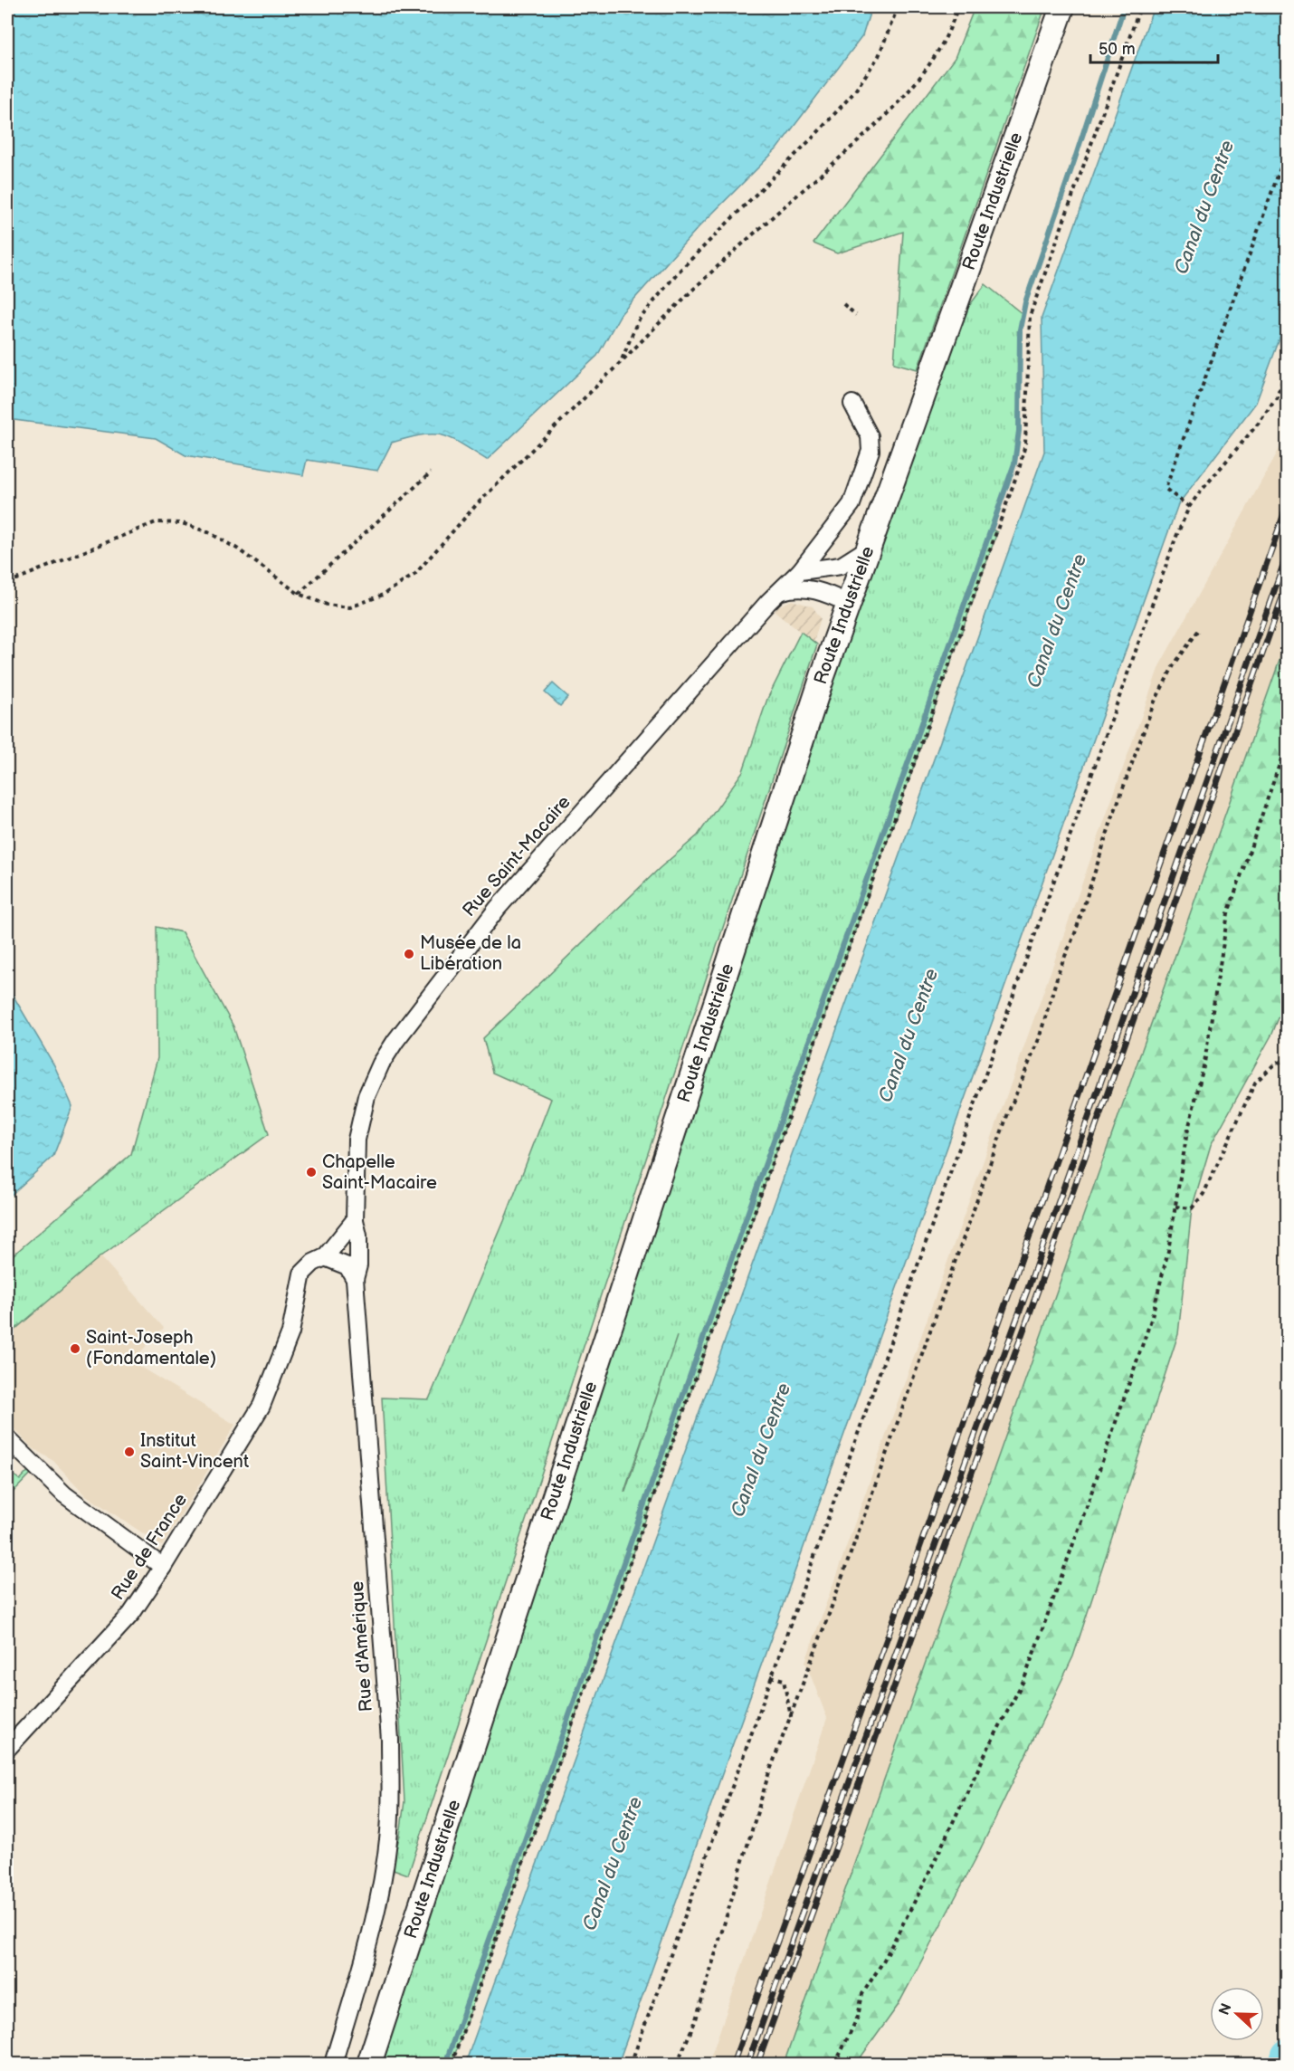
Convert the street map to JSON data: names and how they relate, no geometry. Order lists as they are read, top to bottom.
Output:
{
  "streets": {
    "main road": ["Route Industrielle"],
    "street": ["Rue Saint-Macaire", "Rue de France", "Rue d'Amérique"]
  },
  "crossings": [
    ["Rue Saint-Macaire", "Rue de France"],
    ["Rue Saint-Macaire", "Rue d'Amérique"],
    ["Rue de France", "Rue d'Amérique"]
  ],
  "water": ["Canal du Centre"],
  "places": [
    "Musée de la Libération",
    "Chapelle Saint-Macaire",
    "Saint-Joseph (Fondamentale)",
    "Institut Saint-Vincent"
  ],
  "scale_bar": "50 m",
  "north": "left"
}
